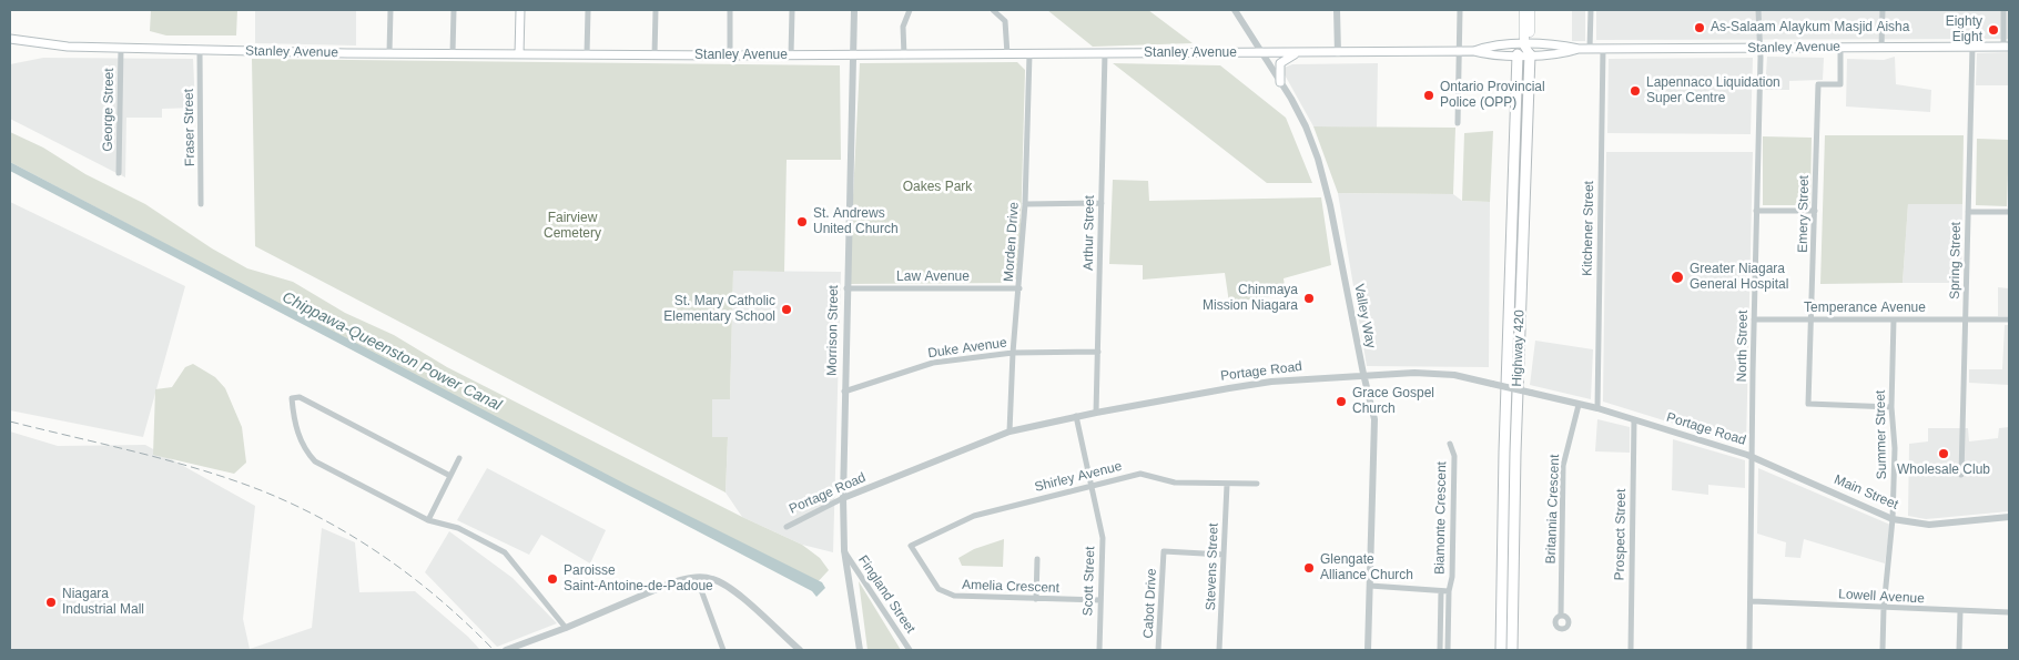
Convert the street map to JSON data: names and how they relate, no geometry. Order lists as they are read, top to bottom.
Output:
{
  "streets": {
    "highway": ["Highway 420"],
    "main road": ["Stanley Avenue"],
    "street": [
      "George Street",
      "Fraser Street",
      "Emery Street",
      "Kitchener Street",
      "Arthur Street",
      "Morden Drive",
      "Spring Street",
      "Law Avenue",
      "Temperance Avenue",
      "Valley Way",
      "Morrison Street",
      "North Street",
      "Duke Avenue",
      "Portage Road",
      "Summer Street",
      "Shirley Avenue",
      "Main Street",
      "Britannia Crescent",
      "Biamonte Crescent",
      "Prospect Street",
      "Stevens Street",
      "Scott Street",
      "Amelia Crescent",
      "Fingland Street",
      "Lowell Avenue",
      "Cabot Drive"
    ]
  },
  "crossings": [
    ["Stanley Avenue", "George Street"],
    ["Stanley Avenue", "Fraser Street"],
    ["Stanley Avenue", "Emery Street"],
    ["Stanley Avenue", "Kitchener Street"],
    ["Stanley Avenue", "Arthur Street"],
    ["Stanley Avenue", "Morden Drive"],
    ["Stanley Avenue", "Spring Street"],
    ["Stanley Avenue", "Valley Way"],
    ["Stanley Avenue", "Morrison Street"],
    ["Stanley Avenue", "North Street"],
    ["Stanley Avenue", "Highway 420"],
    ["Emery Street", "Temperance Avenue"],
    ["Emery Street", "Summer Street"],
    ["Kitchener Street", "Portage Road"],
    ["Arthur Street", "Duke Avenue"],
    ["Arthur Street", "Portage Road"],
    ["Morden Drive", "Law Avenue"],
    ["Morden Drive", "Duke Avenue"],
    ["Morden Drive", "Portage Road"],
    ["Spring Street", "Temperance Avenue"],
    ["Law Avenue", "Morrison Street"],
    ["Temperance Avenue", "North Street"],
    ["Temperance Avenue", "Summer Street"],
    ["Valley Way", "Portage Road"],
    ["Morrison Street", "Duke Avenue"],
    ["Morrison Street", "Portage Road"],
    ["Morrison Street", "Fingland Street"],
    ["North Street", "Portage Road"],
    ["North Street", "Main Street"],
    ["North Street", "Lowell Avenue"],
    ["Portage Road", "Main Street"],
    ["Portage Road", "Britannia Crescent"],
    ["Portage Road", "Prospect Street"],
    ["Portage Road", "Scott Street"],
    ["Summer Street", "Main Street"],
    ["Summer Street", "Lowell Avenue"],
    ["Shirley Avenue", "Stevens Street"],
    ["Shirley Avenue", "Scott Street"],
    ["Shirley Avenue", "Amelia Crescent"],
    ["Stevens Street", "Cabot Drive"],
    ["Scott Street", "Amelia Crescent"]
  ],
  "water": ["Chippawa-Queenston Power Canal"],
  "parks": ["Oakes Park", "Fairview Cemetery"],
  "places": [
    "As-Salaam Alaykum Masjid Aisha",
    "Eighty Eight",
    "Lapennaco Liquidation Super Centre",
    "Ontario Provincial Police (OPP)",
    "St. Andrews United Church",
    "Greater Niagara General Hospital",
    "Chinmaya Mission Niagara",
    "St. Mary Catholic Elementary School",
    "Grace Gospel Church",
    "Wholesale Club",
    "Glengate Alliance Church",
    "Paroisse Saint-Antoine-de-Padoue",
    "Niagara Industrial Mall"
  ]
}
